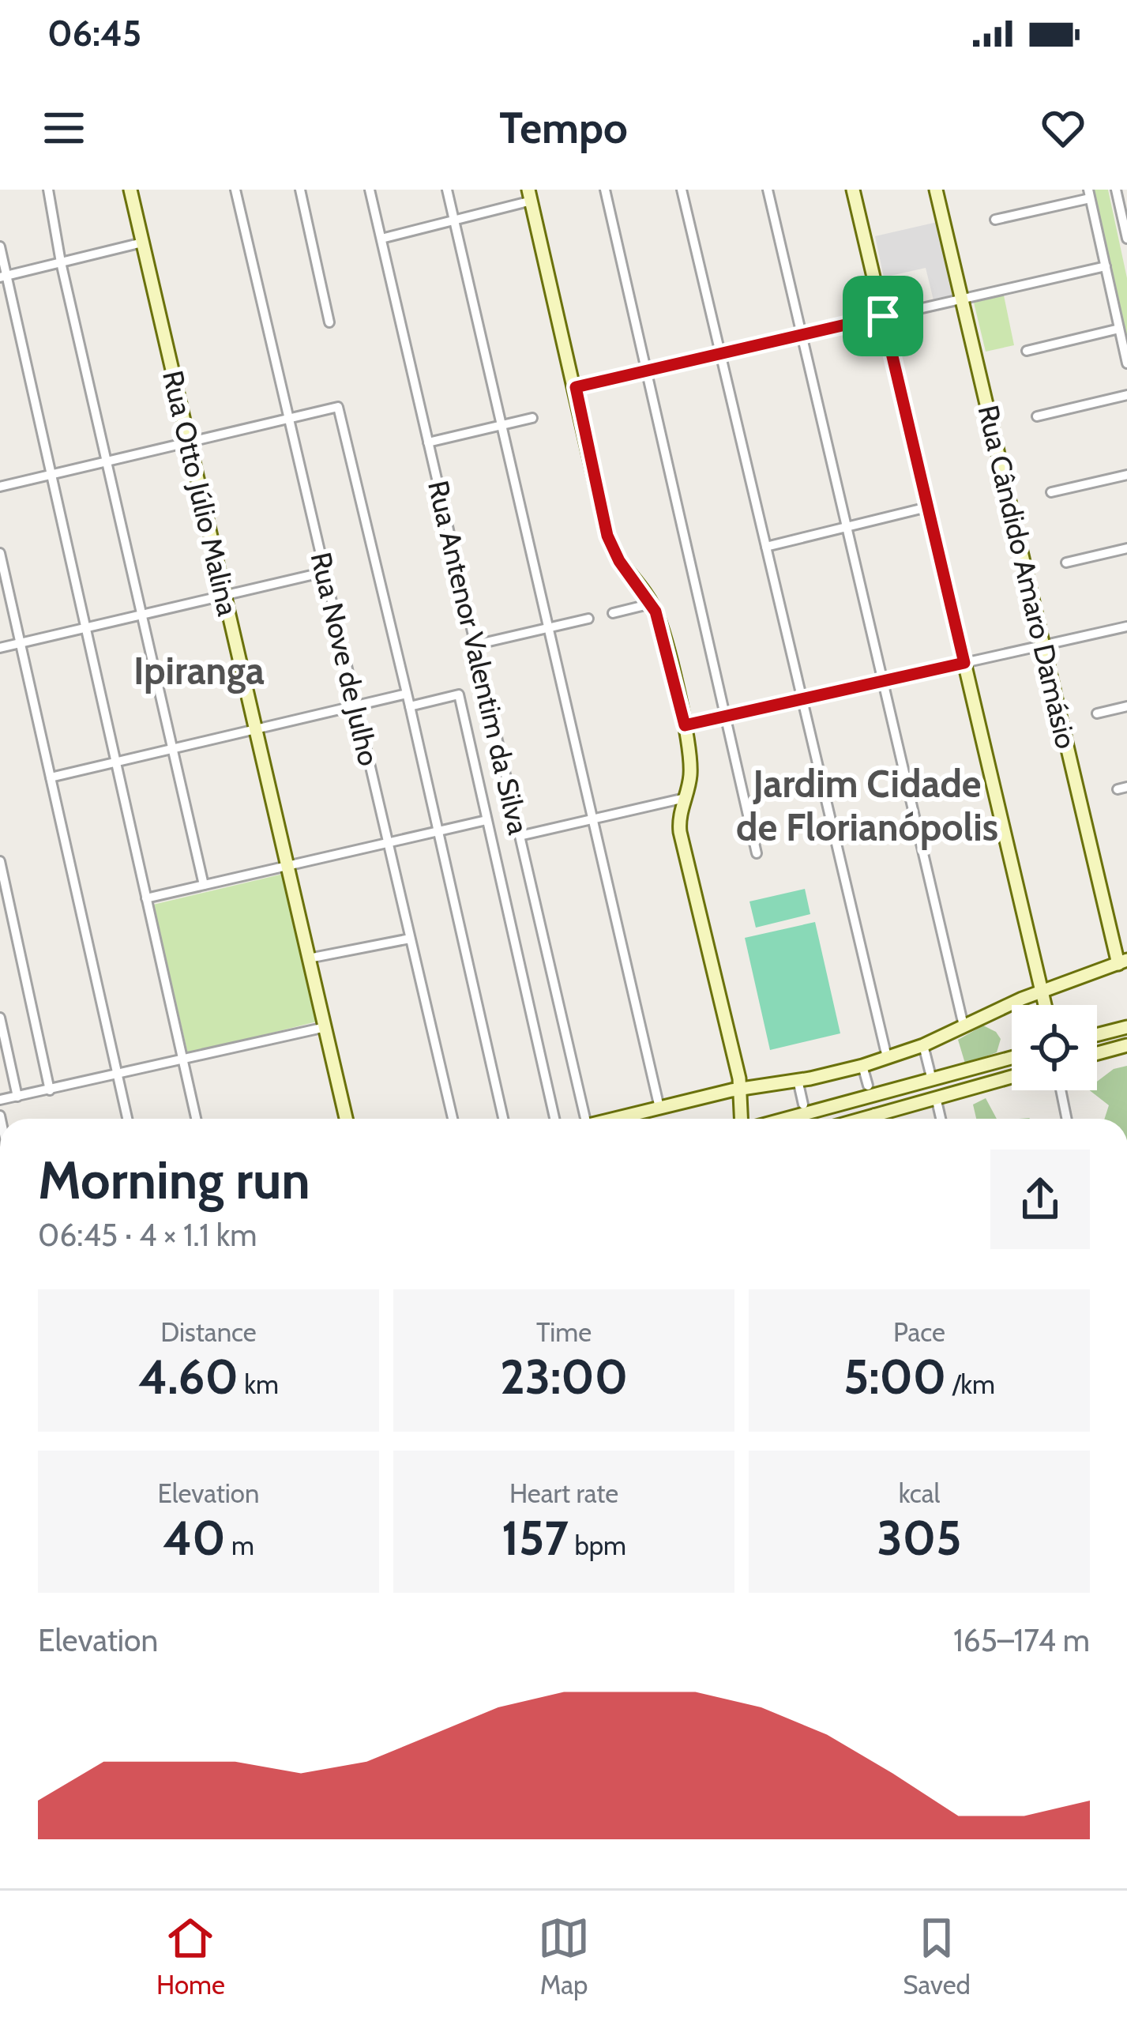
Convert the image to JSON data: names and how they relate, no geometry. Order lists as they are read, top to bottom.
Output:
{
  "streets": {
    "main road": ["Rua Otto Júlio Malina", "Rua Cândido Amaro Damásio"],
    "street": ["Rua Antenor Valentim da Silva", "Rua Nove de Julho"]
  },
  "districts": ["Ipiranga", "Jardim Cidade de Florianópolis"],
  "page": {
    "status": "06:45",
    "header": "Tempo",
    "heading": ["Morning run", "06:45 · 4 × 1.1 km"],
    "stats": [
      ["Distance", "4.60 km"],
      ["Time", "23:00"],
      ["Pace", "5:00 /km"],
      ["Elevation", "40 m"],
      ["Heart rate", "157 bpm"],
      ["kcal", "305"]
    ],
    "chart": ["Elevation", "165–174 m"],
    "tabs": ["Home", "Map", "Saved"]
  }
}
